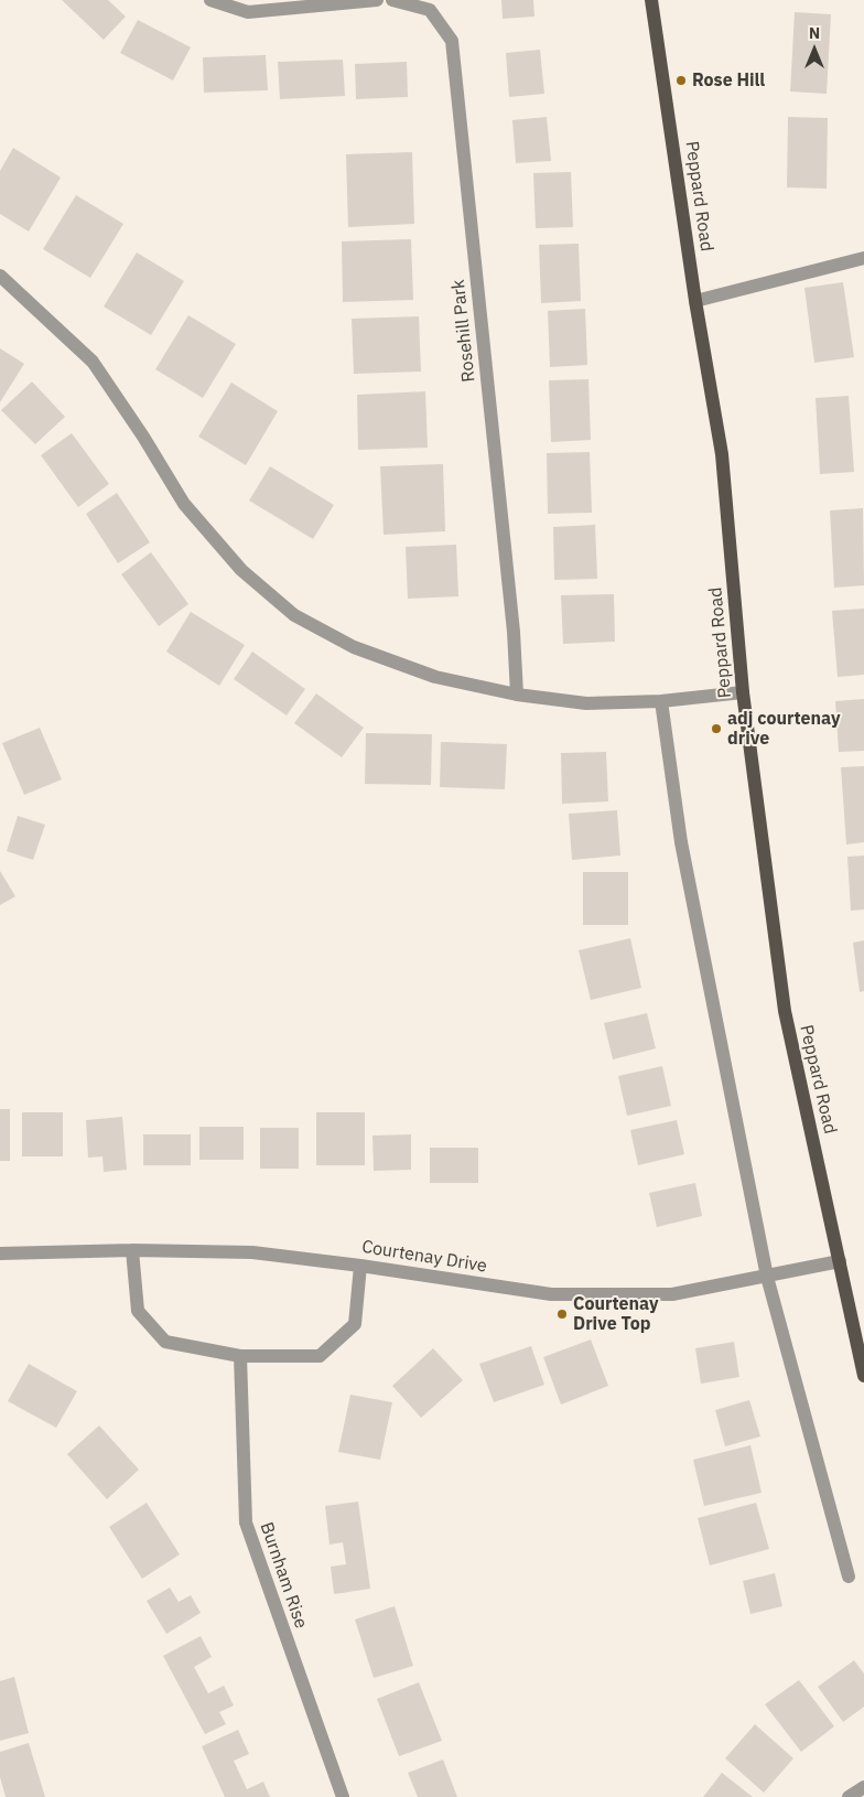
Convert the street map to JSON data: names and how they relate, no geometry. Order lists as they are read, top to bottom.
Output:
{
  "streets": {
    "main road": ["Peppard Road"],
    "street": ["Rosehill Park", "Courtenay Drive", "Burnham Rise"]
  },
  "crossings": [
    ["Peppard Road", "Courtenay Drive"]
  ],
  "places": ["Rose Hill", "adj courtenay drive", "Courtenay Drive Top"],
  "north": "top"
}
